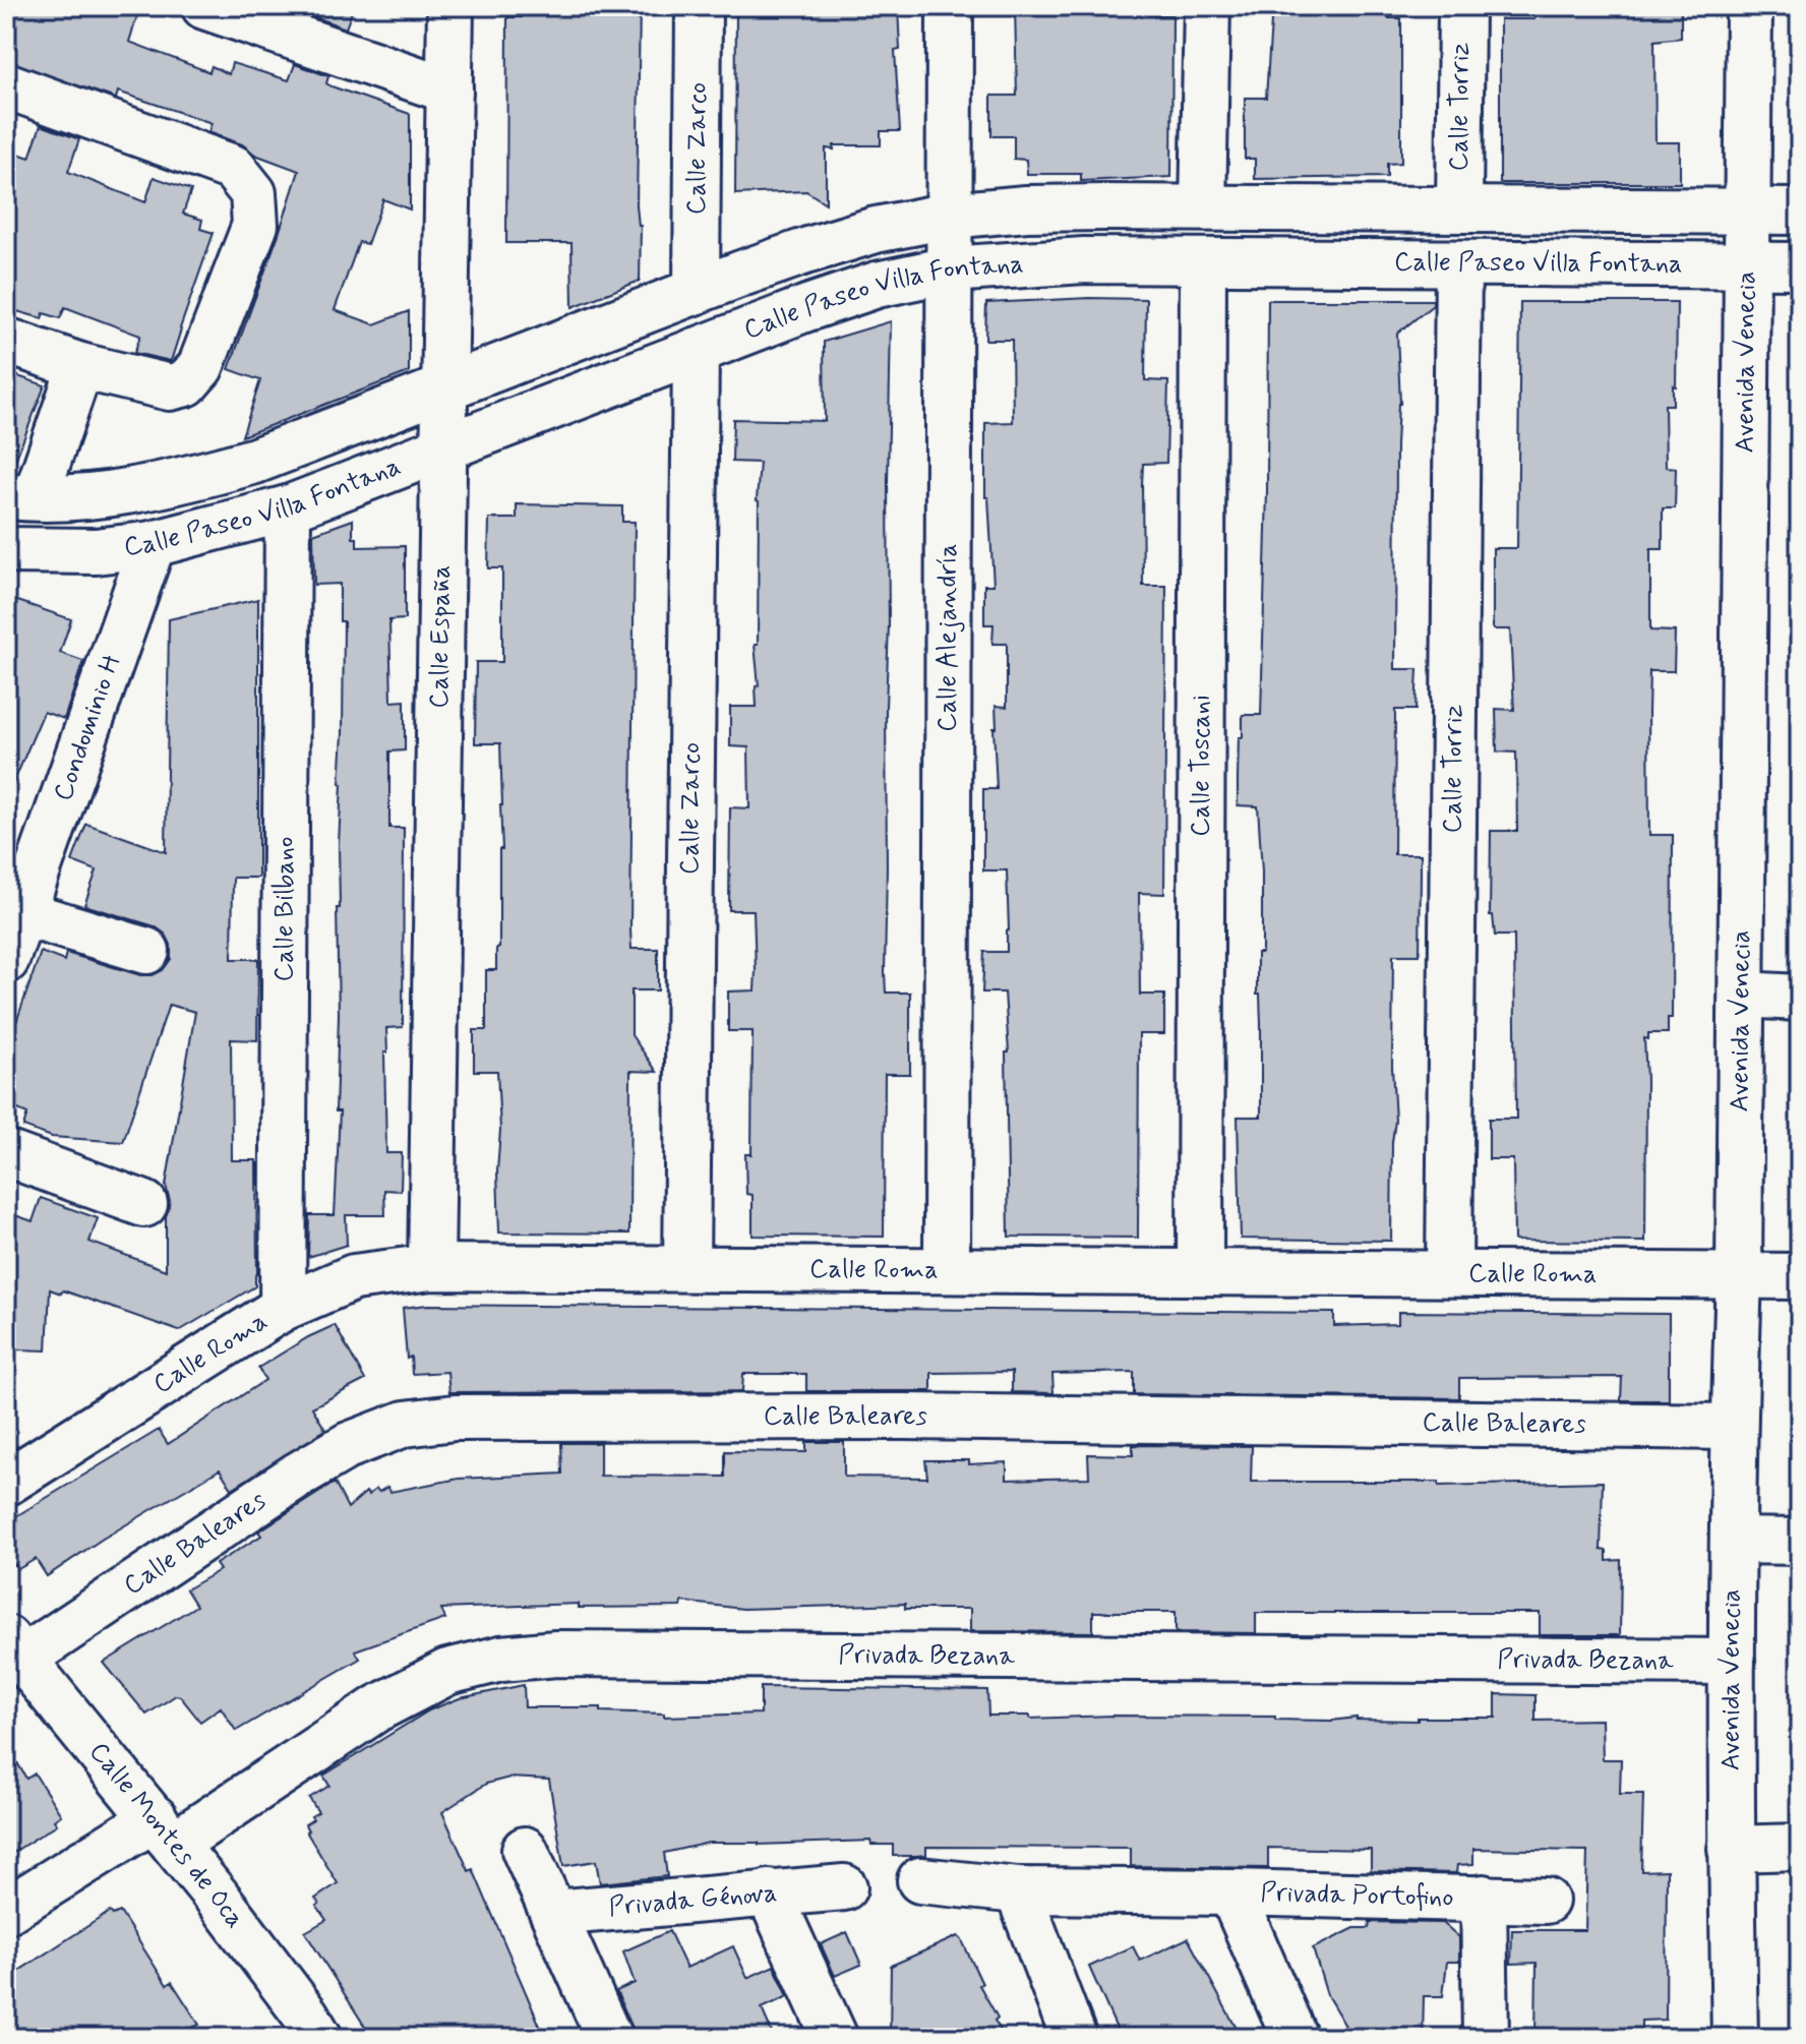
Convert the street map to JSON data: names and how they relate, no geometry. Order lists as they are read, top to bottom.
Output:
{
  "streets": {
    "street": [
      "Calle Torriz",
      "Calle Zarco",
      "Calle Paseo Villa Fontana",
      "Avenida Venecia",
      "Calle España",
      "Calle Alejandría",
      "Condominio H",
      "Calle Toscani",
      "Calle Bilbano",
      "Calle Roma",
      "Calle Baleares",
      "Privada Bezana",
      "Calle Montes de Oca",
      "Privada Portofino",
      "Privada Génova"
    ]
  },
  "crossings": [
    ["Calle Torriz", "Calle Paseo Villa Fontana"],
    ["Calle Torriz", "Calle Roma"],
    ["Calle Zarco", "Calle Paseo Villa Fontana"],
    ["Calle Zarco", "Calle Roma"],
    ["Calle Paseo Villa Fontana", "Avenida Venecia"],
    ["Calle Paseo Villa Fontana", "Calle España"],
    ["Calle Paseo Villa Fontana", "Calle Alejandría"],
    ["Calle Paseo Villa Fontana", "Condominio H"],
    ["Calle Paseo Villa Fontana", "Calle Toscani"],
    ["Calle Paseo Villa Fontana", "Calle Bilbano"],
    ["Avenida Venecia", "Calle Roma"],
    ["Avenida Venecia", "Calle Baleares"],
    ["Avenida Venecia", "Privada Bezana"],
    ["Calle España", "Calle Roma"],
    ["Calle Alejandría", "Calle Roma"],
    ["Calle Toscani", "Calle Roma"],
    ["Calle Bilbano", "Calle Roma"],
    ["Calle Baleares", "Calle Montes de Oca"],
    ["Privada Bezana", "Calle Montes de Oca"]
  ]
}
